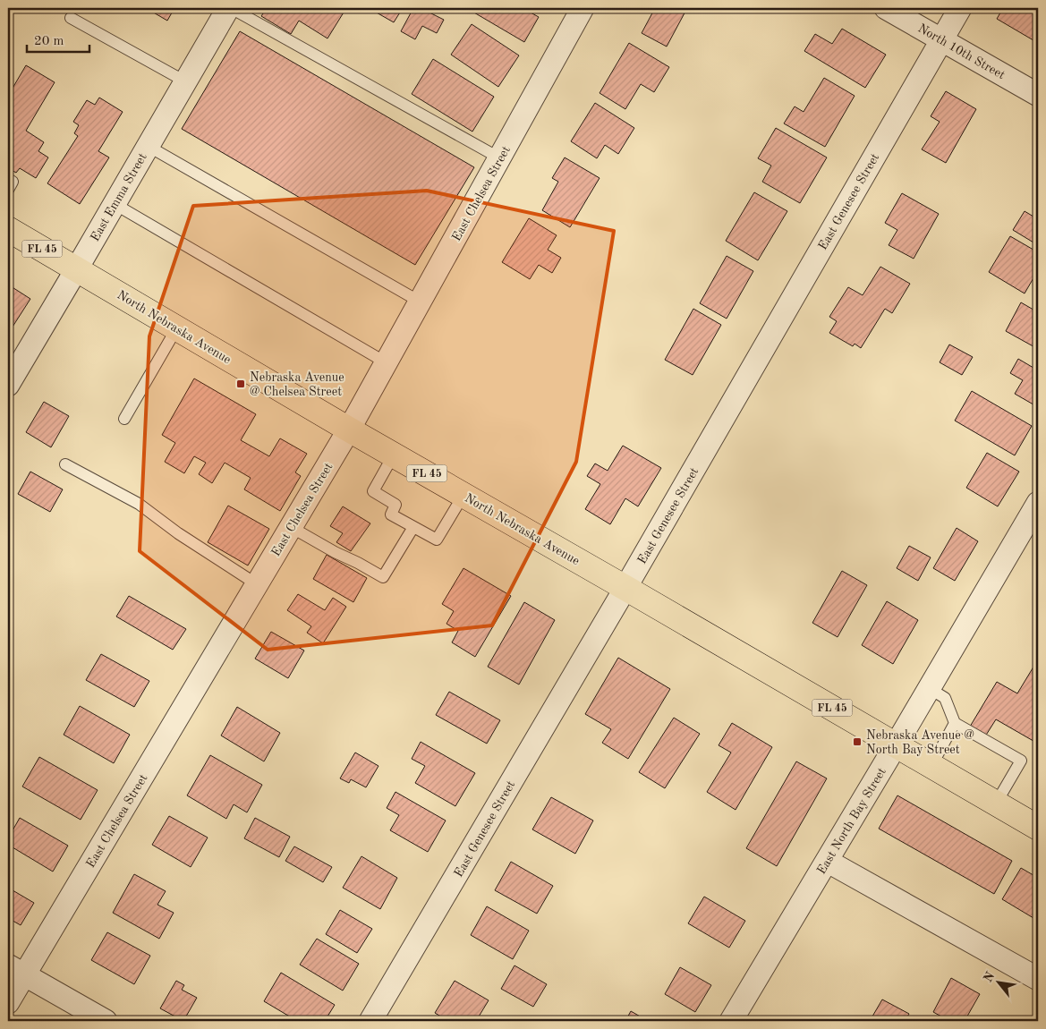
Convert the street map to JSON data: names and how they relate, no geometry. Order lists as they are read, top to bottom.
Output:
{
  "streets": {
    "main road": ["FL 45", "North Nebraska Avenue"],
    "street": [
      "North 10th Street",
      "East Chelsea Street",
      "East Emma Street",
      "East Genesee Street",
      "East North Bay Street"
    ]
  },
  "crossings": [
    ["North 10th Street", "East Genesee Street"],
    ["East Chelsea Street", "North Nebraska Avenue"],
    ["East Emma Street", "North Nebraska Avenue"],
    ["East Genesee Street", "North Nebraska Avenue"],
    ["North Nebraska Avenue", "East North Bay Street"]
  ],
  "places": {
    "transit": ["Nebraska Avenue @ Chelsea Street", "Nebraska Avenue @ North Bay Street"]
  },
  "scale_bar": "20 m",
  "north": "top left"
}
